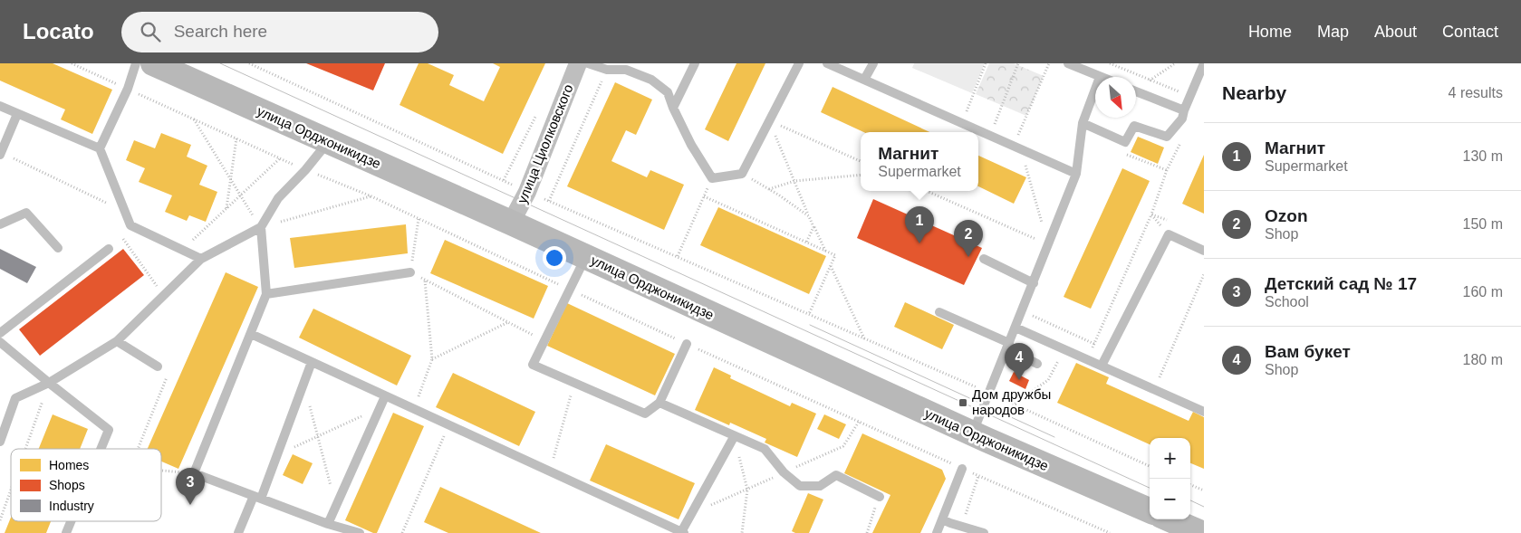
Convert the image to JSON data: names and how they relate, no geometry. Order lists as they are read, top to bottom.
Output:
{
  "streets": {
    "main road": ["улица Орджоникидзе"],
    "street": ["улица Циолковского"]
  },
  "crossings": [
    ["улица Орджоникидзе", "улица Циолковского"]
  ],
  "places": {
    "transit": ["Дом дружбы народов"]
  },
  "legend": ["Homes", "Shops", "Industry"],
  "north": "bottom right",
  "page": {
    "header": "Locato",
    "search": "Search here",
    "nav": [
      "Home",
      "Map",
      "About",
      "Contact"
    ],
    "heading": ["Nearby", "4 results"],
    "list": [
      {
        "mark": "1",
        "name": "Магнит",
        "note": "Supermarket",
        "value": "130 m"
      },
      {
        "mark": "2",
        "name": "Ozon",
        "note": "Shop",
        "value": "150 m"
      },
      {
        "mark": "3",
        "name": "Детский сад № 17",
        "note": "School",
        "value": "160 m"
      },
      {
        "mark": "4",
        "name": "Вам букет",
        "note": "Shop",
        "value": "180 m"
      }
    ],
    "popup": ["Магнит", "Supermarket"],
    "pins": [
      "1",
      "2",
      "4",
      "3"
    ],
    "map_buttons": ["+", "−"]
  }
}
